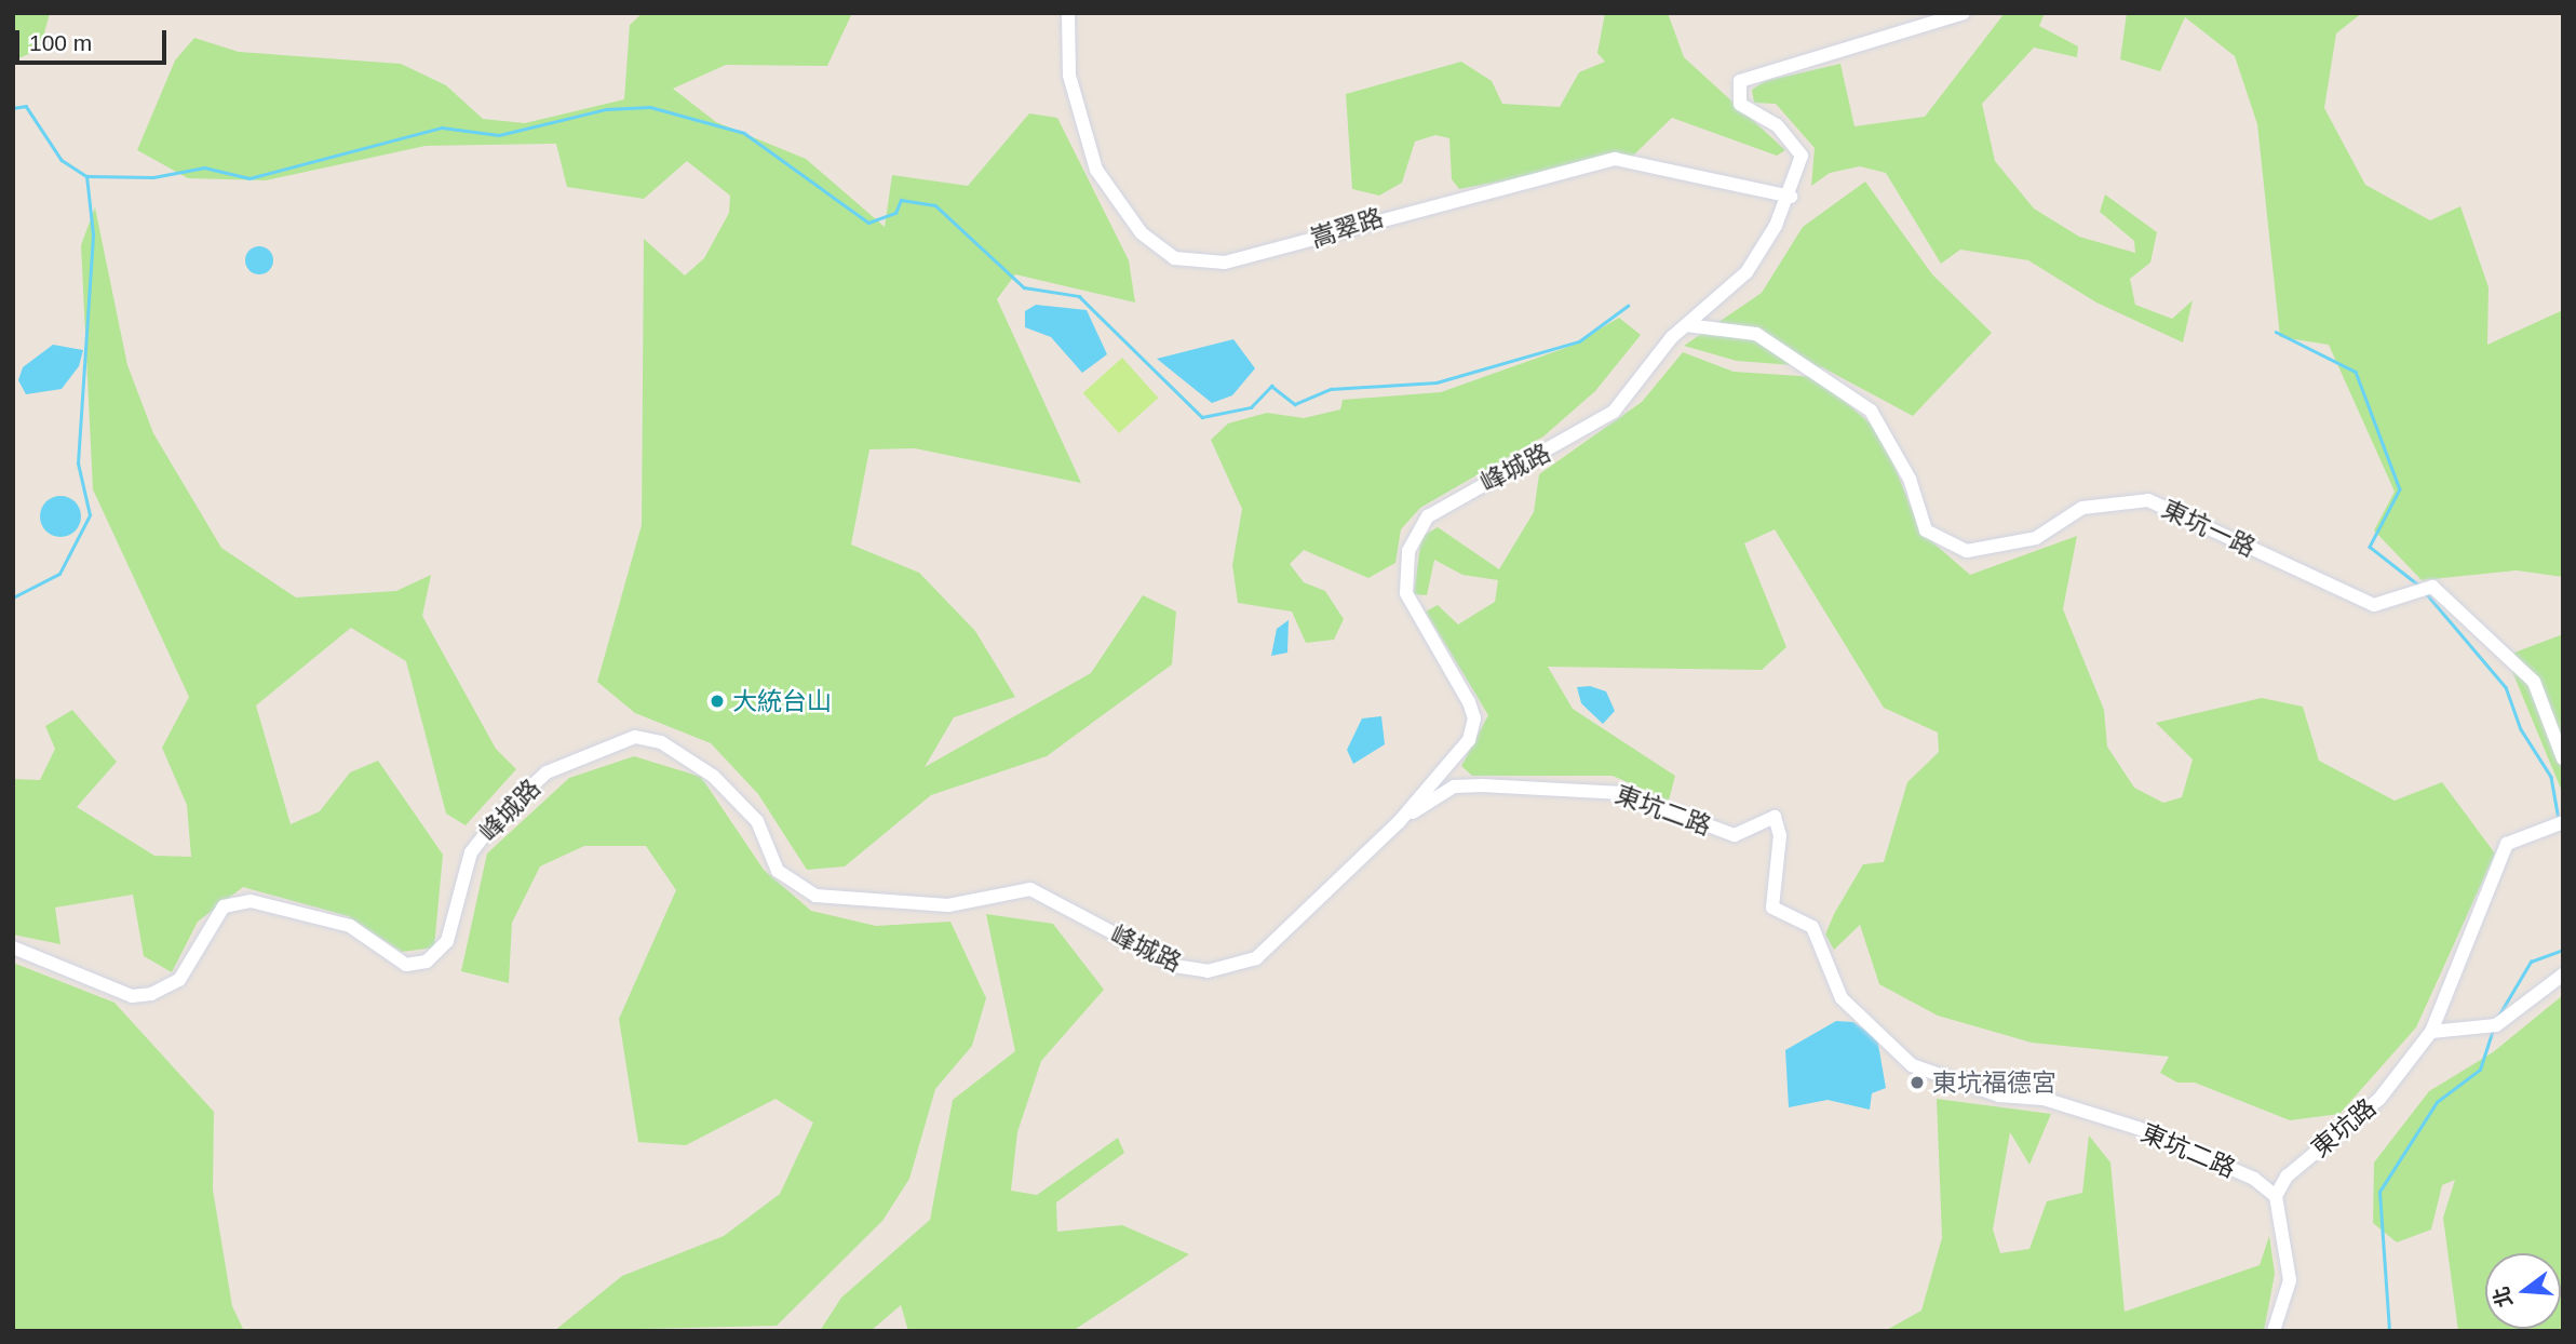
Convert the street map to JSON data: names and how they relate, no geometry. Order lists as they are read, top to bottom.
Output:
{
  "streets": {
    "street": [
      "嵩翠路",
      "峰城路",
      "東坑一路",
      "東坑二路",
      "東坑路"
    ]
  },
  "crossings": [
    ["嵩翠路", "峰城路"],
    ["峰城路", "東坑一路"],
    ["峰城路", "東坑二路"],
    ["東坑二路", "東坑路"]
  ],
  "places": ["大統台山", "東坑福德宮"],
  "scale_bar": "100 m",
  "north": "left"
}
